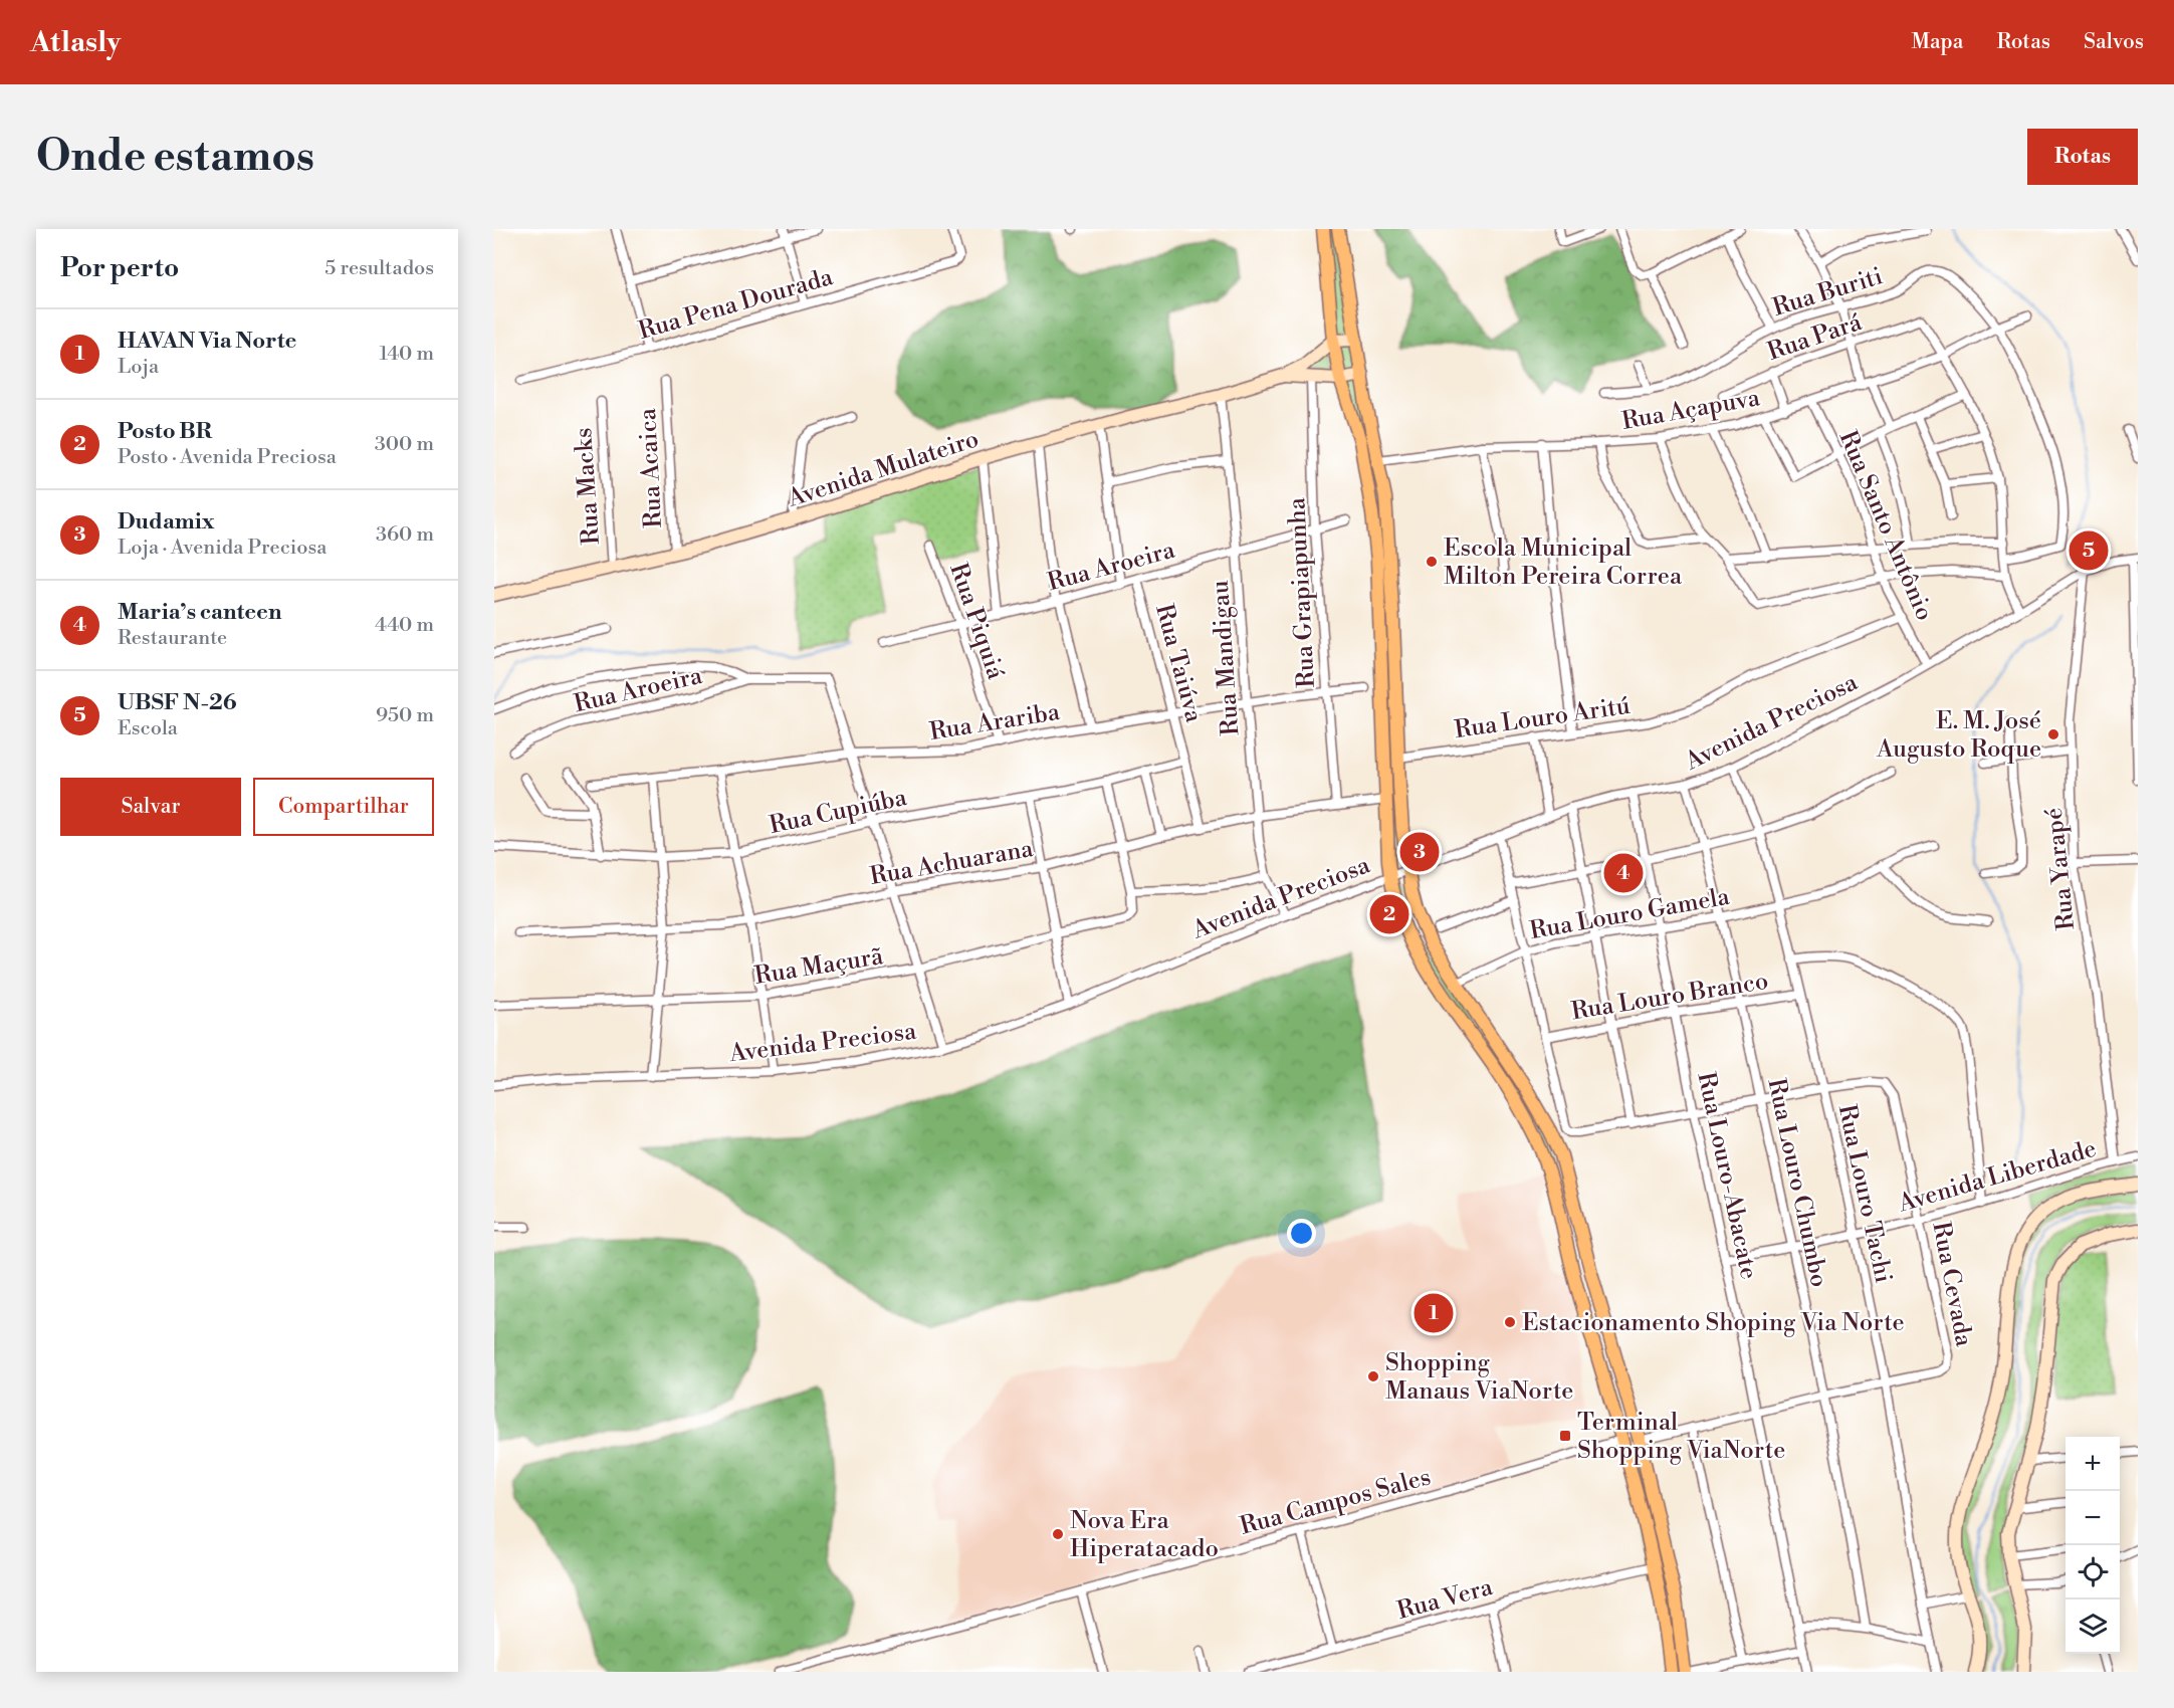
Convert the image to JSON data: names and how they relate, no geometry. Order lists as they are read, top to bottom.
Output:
{
  "streets": {
    "street": [
      "Rua Buriti",
      "Rua Pena Dourada",
      "Rua Pará",
      "Rua Açapuva",
      "Rua Acaica",
      "Avenida Mulateiro",
      "Rua Macks",
      "Rua Santo Antônio",
      "Rua Aroeira",
      "Rua Grapiapunha",
      "Rua Piquiá",
      "Rua Mandigau",
      "Rua Taiúva",
      "Rua Louro Aritú",
      "Rua Arariba",
      "Avenida Preciosa",
      "Rua Cupiúba",
      "Rua Achuarana",
      "Rua Yarapé",
      "Rua Louro Gamela",
      "Rua Maçurã",
      "Rua Louro Branco",
      "Rua Louro-Abacate",
      "Avenida Liberdade",
      "Rua Louro Chumbo",
      "Rua Louro Tachi",
      "Rua Cevada",
      "Rua Campos Sales",
      "Rua Vera"
    ]
  },
  "crossings": [
    ["Rua Buriti", "Rua Açapuva"],
    ["Rua Pará", "Rua Açapuva"],
    ["Rua Açapuva", "Rua Santo Antônio"],
    ["Rua Acaica", "Avenida Mulateiro"],
    ["Avenida Mulateiro", "Rua Macks"],
    ["Avenida Mulateiro", "Rua Grapiapunha"],
    ["Avenida Mulateiro", "Rua Mandigau"],
    ["Rua Santo Antônio", "Rua Louro Aritú"],
    ["Rua Santo Antônio", "Avenida Preciosa"],
    ["Rua Aroeira", "Rua Grapiapunha"],
    ["Rua Aroeira", "Rua Piquiá"],
    ["Rua Aroeira", "Rua Mandigau"],
    ["Rua Aroeira", "Rua Taiúva"],
    ["Rua Aroeira", "Rua Arariba"],
    ["Rua Grapiapunha", "Rua Arariba"],
    ["Rua Grapiapunha", "Rua Achuarana"],
    ["Rua Piquiá", "Rua Arariba"],
    ["Rua Mandigau", "Rua Arariba"],
    ["Rua Mandigau", "Avenida Preciosa"],
    ["Rua Mandigau", "Rua Achuarana"],
    ["Rua Taiúva", "Rua Arariba"],
    ["Rua Taiúva", "Rua Cupiúba"],
    ["Rua Taiúva", "Rua Achuarana"],
    ["Avenida Preciosa", "Rua Yarapé"],
    ["Avenida Preciosa", "Rua Louro-Abacate"],
    ["Avenida Preciosa", "Rua Louro Chumbo"],
    ["Avenida Preciosa", "Rua Louro Tachi"],
    ["Rua Yarapé", "Avenida Liberdade"],
    ["Rua Louro Gamela", "Rua Louro-Abacate"],
    ["Rua Louro Gamela", "Rua Louro Chumbo"],
    ["Rua Louro Gamela", "Rua Louro Tachi"],
    ["Rua Louro Branco", "Rua Louro-Abacate"],
    ["Rua Louro Branco", "Rua Louro Chumbo"],
    ["Rua Louro Branco", "Rua Louro Tachi"],
    ["Rua Louro-Abacate", "Avenida Liberdade"],
    ["Avenida Liberdade", "Rua Louro Chumbo"],
    ["Avenida Liberdade", "Rua Louro Tachi"],
    ["Avenida Liberdade", "Rua Cevada"],
    ["Rua Louro Tachi", "Rua Cevada"]
  ],
  "places": {
    "other": [
      "Escola Municipal Milton Pereira Correa",
      "E. M. José Augusto Roque",
      "Estacionamento Shoping Via Norte",
      "Shopping Manaus ViaNorte",
      "Nova Era Hiperatacado"
    ],
    "transit": ["Terminal Shopping ViaNorte"]
  },
  "page": {
    "header": "Atlasly",
    "nav": ["Mapa", "Rotas", "Salvos"],
    "buttons": [
      "Rotas",
      ["Salvar", "Compartilhar"]
    ],
    "title": "Onde estamos",
    "heading": ["Por perto", "5 resultados"],
    "list": [
      {
        "mark": "1",
        "name": "HAVAN Via Norte",
        "note": "Loja",
        "value": "140 m"
      },
      {
        "mark": "2",
        "name": "Posto BR",
        "note": "Posto · Avenida Preciosa",
        "value": "300 m"
      },
      {
        "mark": "3",
        "name": "Dudamix",
        "note": "Loja · Avenida Preciosa",
        "value": "360 m"
      },
      {
        "mark": "4",
        "name": "Maria’s canteen",
        "note": "Restaurante",
        "value": "440 m"
      },
      {
        "mark": "5",
        "name": "UBSF N-26",
        "note": "Escola",
        "value": "950 m"
      }
    ],
    "pins": [
      "5",
      "3",
      "4",
      "2",
      "1"
    ],
    "map_buttons": ["+", "−"]
  }
}
